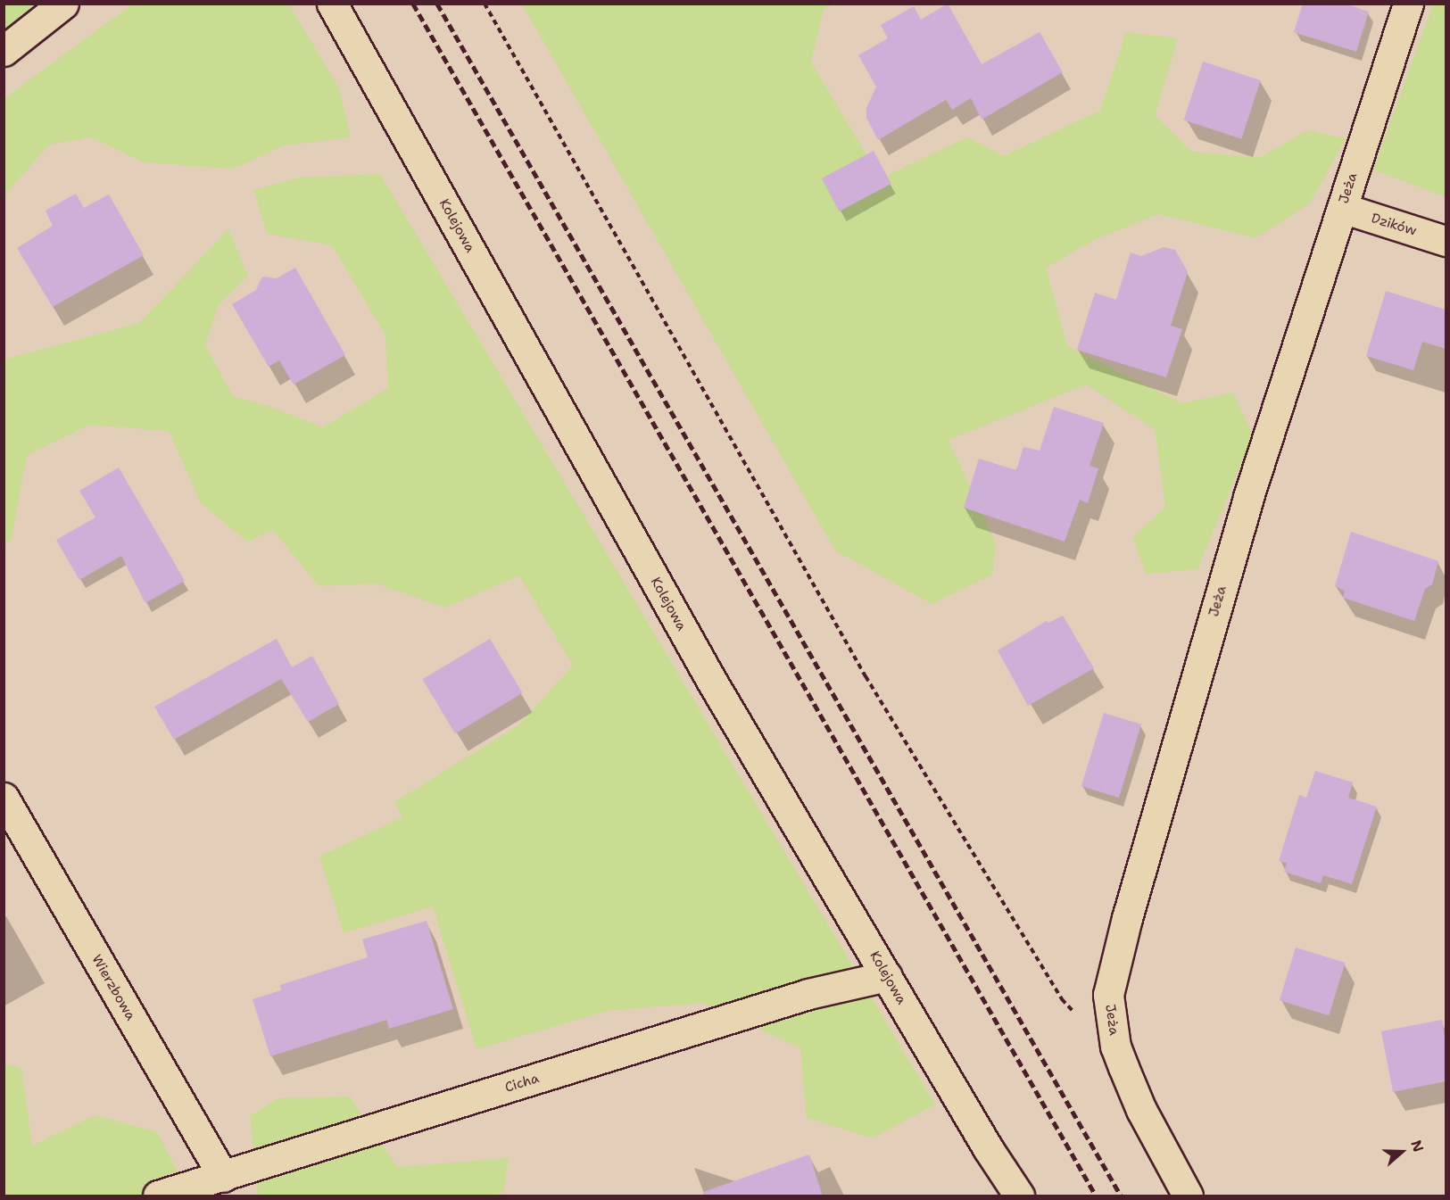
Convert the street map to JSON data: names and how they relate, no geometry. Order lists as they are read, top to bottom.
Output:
{
  "streets": {
    "street": [
      "Jeża",
      "Dzików",
      "Kolejowa",
      "Wierzbowa",
      "Cicha"
    ]
  },
  "crossings": [
    ["Jeża", "Dzików"],
    ["Kolejowa", "Cicha"],
    ["Wierzbowa", "Cicha"]
  ],
  "north": "right"
}
